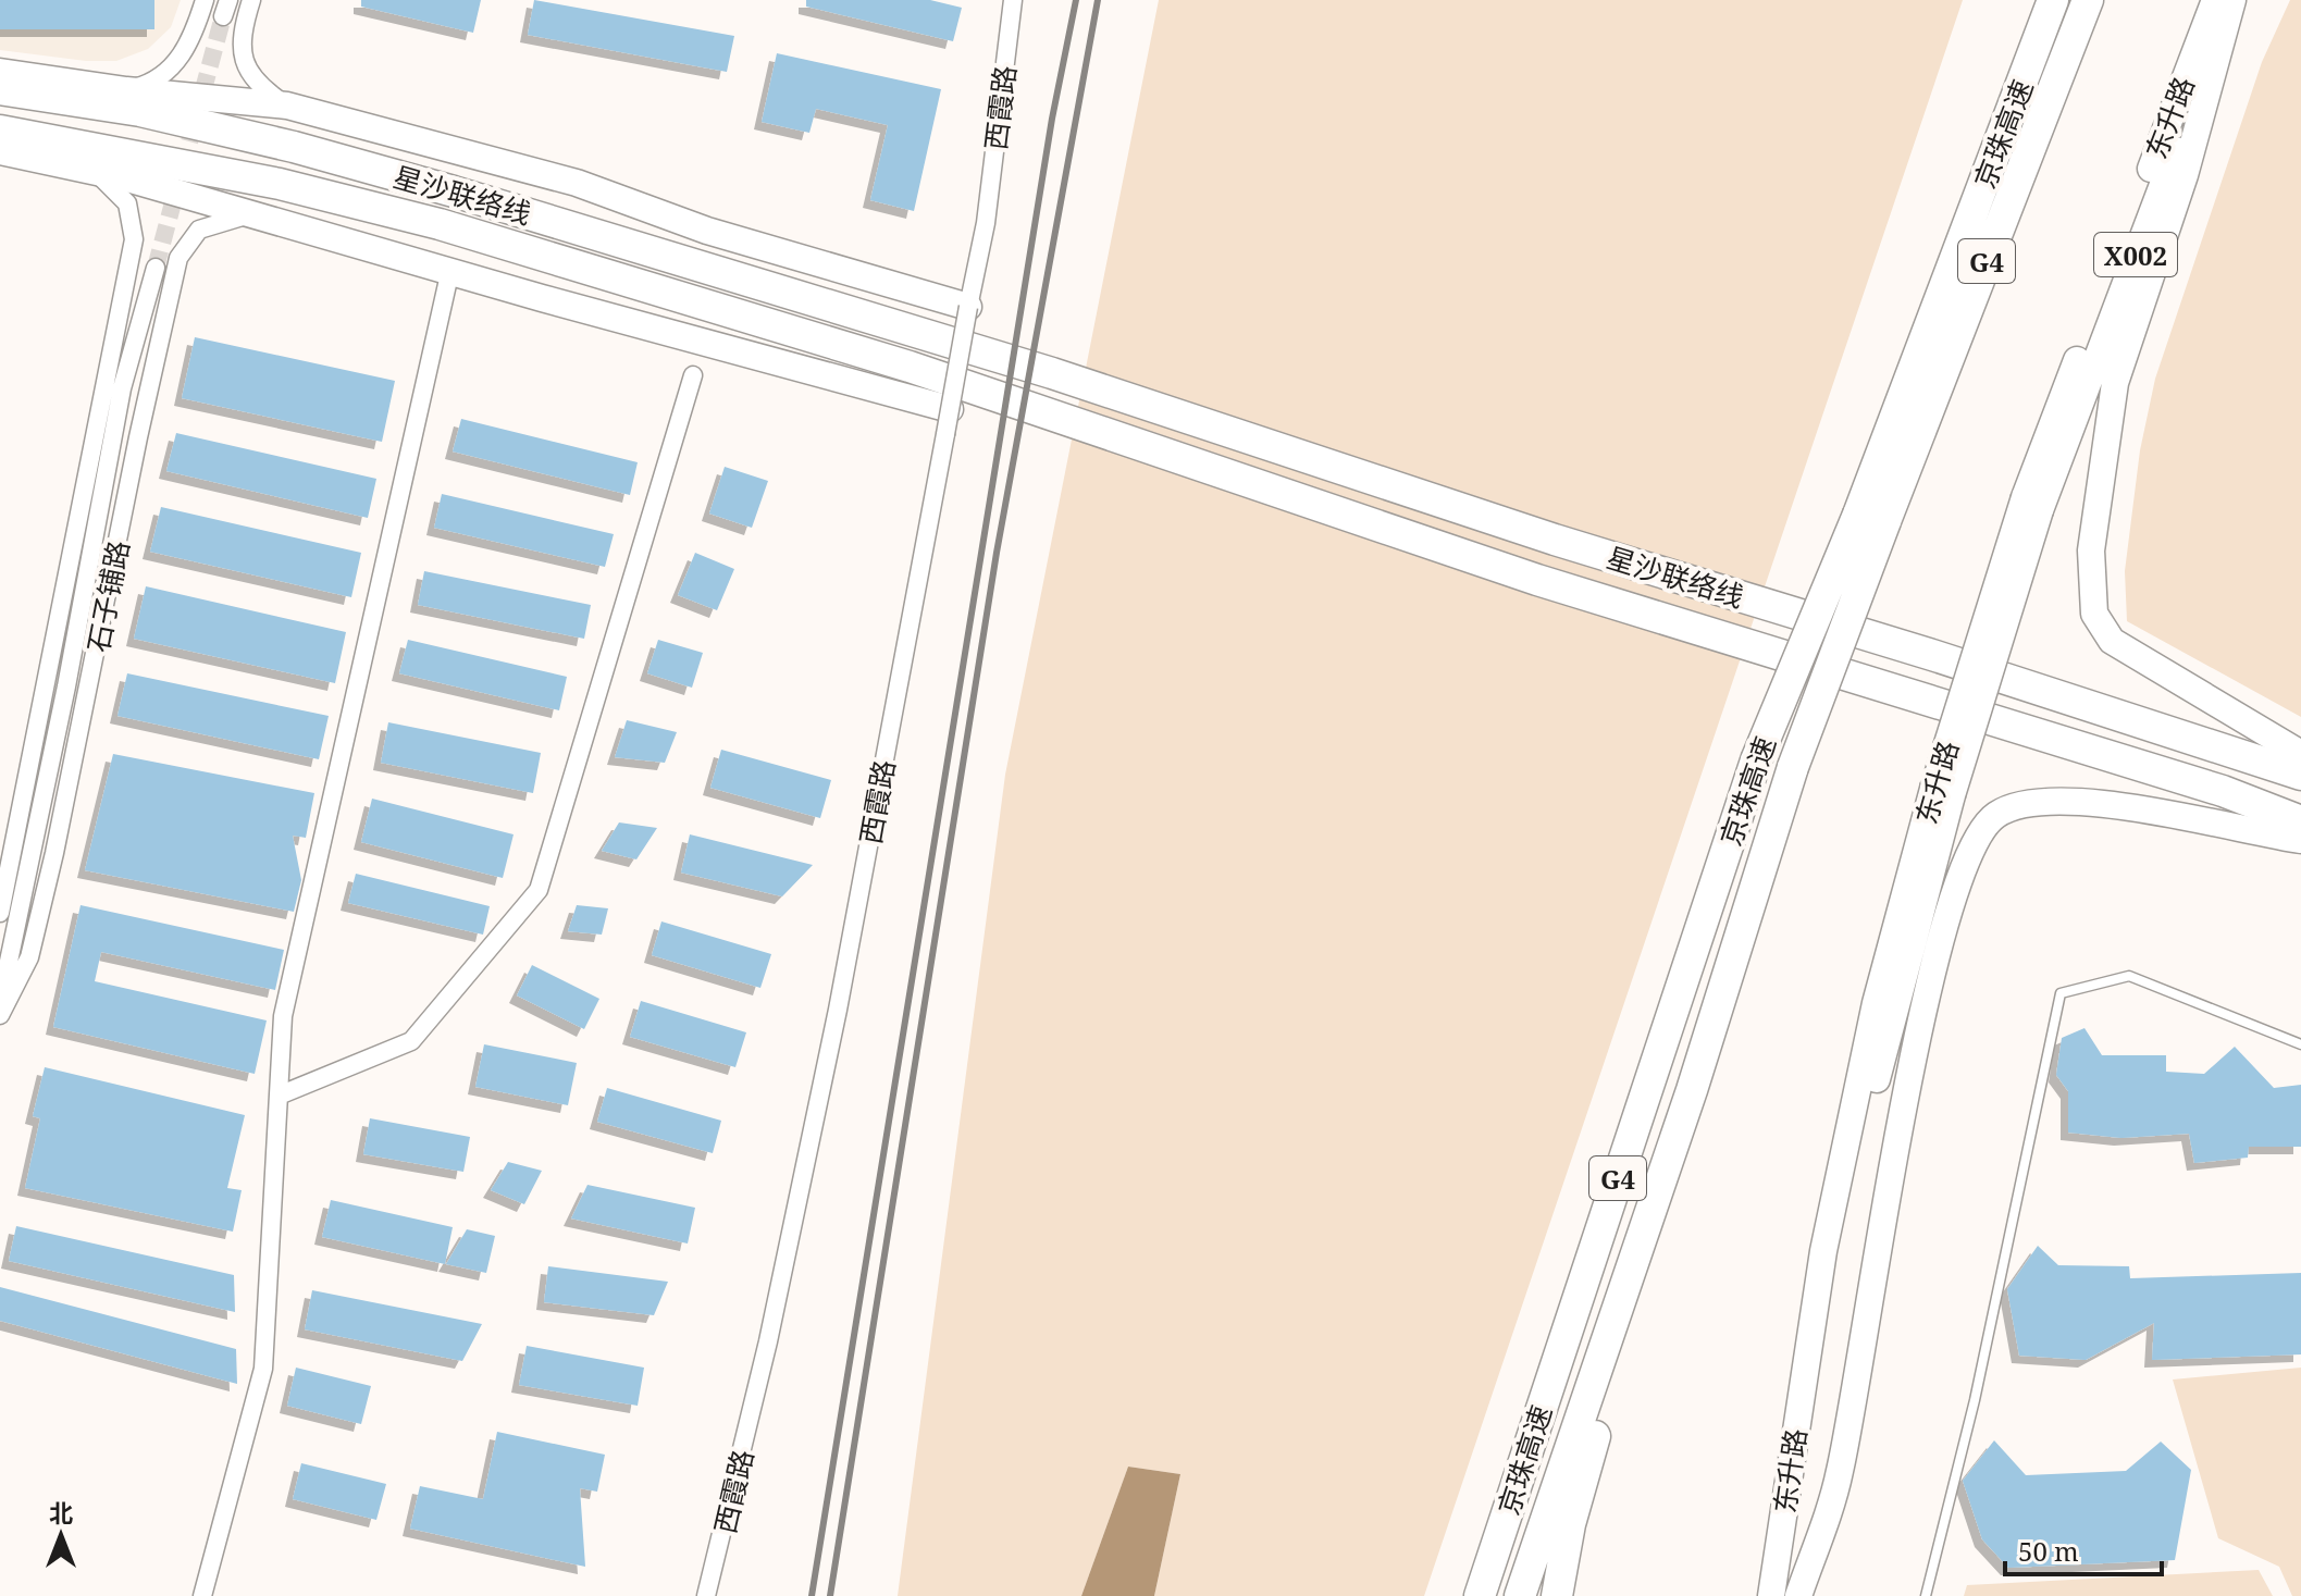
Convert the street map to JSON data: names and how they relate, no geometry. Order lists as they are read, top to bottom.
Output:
{
  "streets": {
    "highway": ["京珠高速", "星沙联络线", "G4"],
    "main road": ["东升路", "X002"],
    "street": ["西霞路", "石子铺路"]
  },
  "scale_bar": "50 m",
  "north": "top"
}
